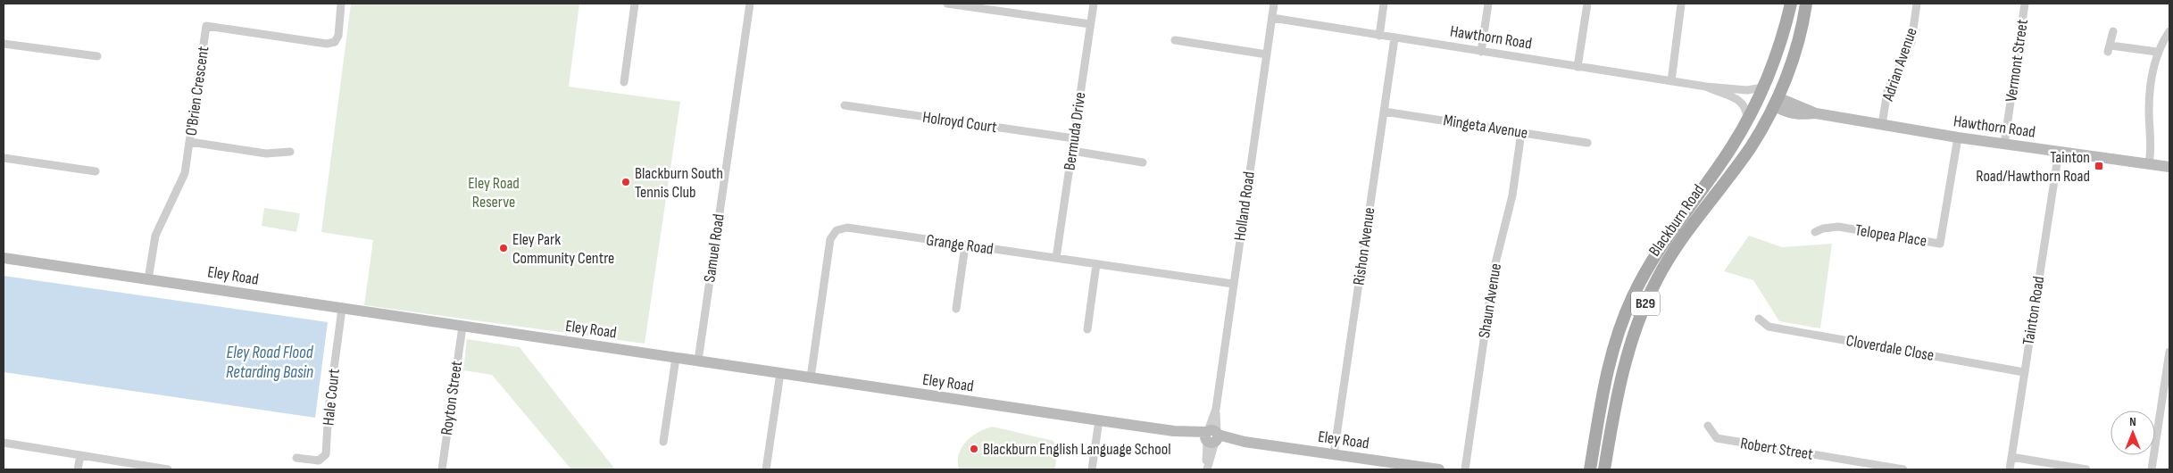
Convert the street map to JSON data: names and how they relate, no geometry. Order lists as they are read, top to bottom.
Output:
{
  "streets": {
    "main road": [
      "Hawthorn Road",
      "Blackburn Road",
      "Eley Road",
      "B29"
    ],
    "street": [
      "Vermont Street",
      "Adrian Avenue",
      "O'Brien Crescent",
      "Holroyd Court",
      "Mingeta Avenue",
      "Bermuda Drive",
      "Holland Road",
      "Telopea Place",
      "Grange Road",
      "Rishon Avenue",
      "Samuel Road",
      "Shaun Avenue",
      "Tainton Road",
      "Cloverdale Close",
      "Hale Court",
      "Royton Street",
      "Robert Street"
    ]
  },
  "crossings": [
    ["Hawthorn Road", "Vermont Street"],
    ["Hawthorn Road", "Adrian Avenue"],
    ["Hawthorn Road", "Holland Road"],
    ["Hawthorn Road", "Blackburn Road"],
    ["Hawthorn Road", "Telopea Place"],
    ["Hawthorn Road", "Rishon Avenue"],
    ["Hawthorn Road", "Tainton Road"],
    ["O'Brien Crescent", "Eley Road"],
    ["Holroyd Court", "Bermuda Drive"],
    ["Mingeta Avenue", "Rishon Avenue"],
    ["Mingeta Avenue", "Shaun Avenue"],
    ["Bermuda Drive", "Grange Road"],
    ["Holland Road", "Grange Road"],
    ["Holland Road", "Eley Road"],
    ["Grange Road", "Eley Road"],
    ["Rishon Avenue", "Eley Road"],
    ["Samuel Road", "Eley Road"],
    ["Eley Road", "Hale Court"],
    ["Eley Road", "Royton Street"],
    ["Tainton Road", "Cloverdale Close"]
  ],
  "water": ["Eley Road Flood Retarding Basin"],
  "parks": ["Eley Road Reserve"],
  "places": {
    "transit": ["Tainton Road/Hawthorn Road"],
    "other": ["Blackburn South Tennis Club", "Eley Park Community Centre", "Blackburn English Language School"]
  },
  "north": "top"
}
